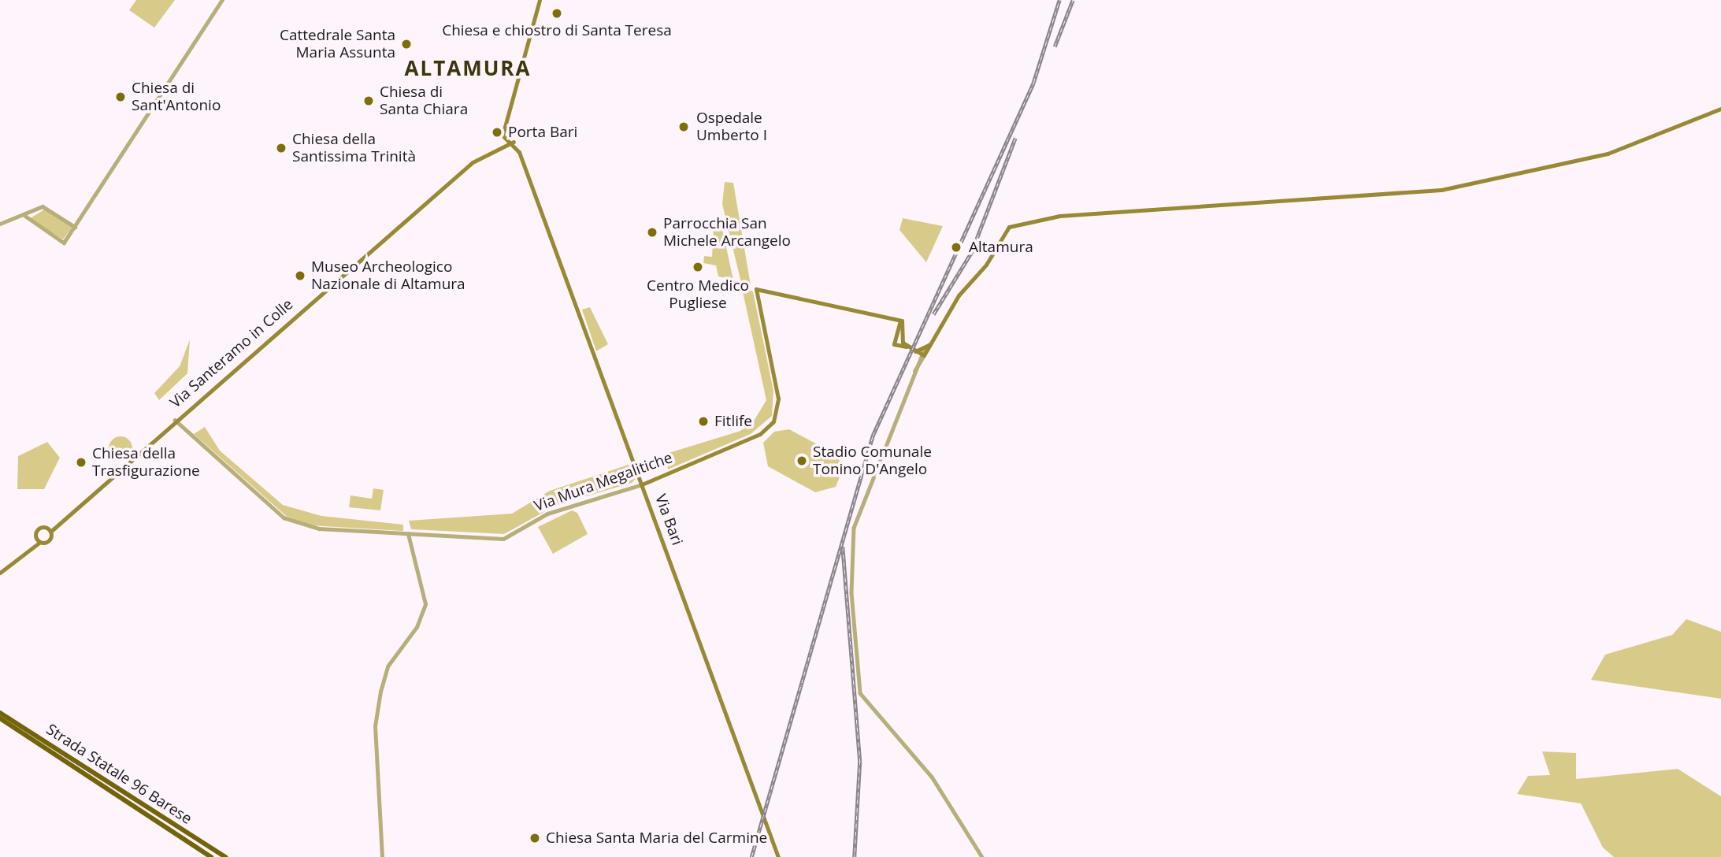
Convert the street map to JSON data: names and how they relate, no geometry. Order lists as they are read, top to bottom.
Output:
{
  "streets": {
    "highway": ["Strada Statale 96 Barese"],
    "main road": ["Via Santeramo in Colle", "Via Mura Megalitiche", "Via Bari"]
  },
  "crossings": [
    ["Via Santeramo in Colle", "Via Mura Megalitiche"],
    ["Via Santeramo in Colle", "Via Bari"],
    ["Via Mura Megalitiche", "Via Bari"]
  ],
  "districts": ["ALTAMURA"],
  "places": [
    "Chiesa e chiostro di Santa Teresa",
    "Cattedrale Santa Maria Assunta",
    "Chiesa di Sant'Antonio",
    "Chiesa di Santa Chiara",
    "Ospedale Umberto I",
    "Porta Bari",
    "Chiesa della Santissima Trinità",
    "Parrocchia San Michele Arcangelo",
    "Altamura",
    "Centro Medico Pugliese",
    "Museo Archeologico Nazionale di Altamura",
    "Fitlife",
    "Stadio Comunale Tonino D'Angelo",
    "Chiesa della Trasfigurazione",
    "Chiesa Santa Maria del Carmine"
  ]
}
